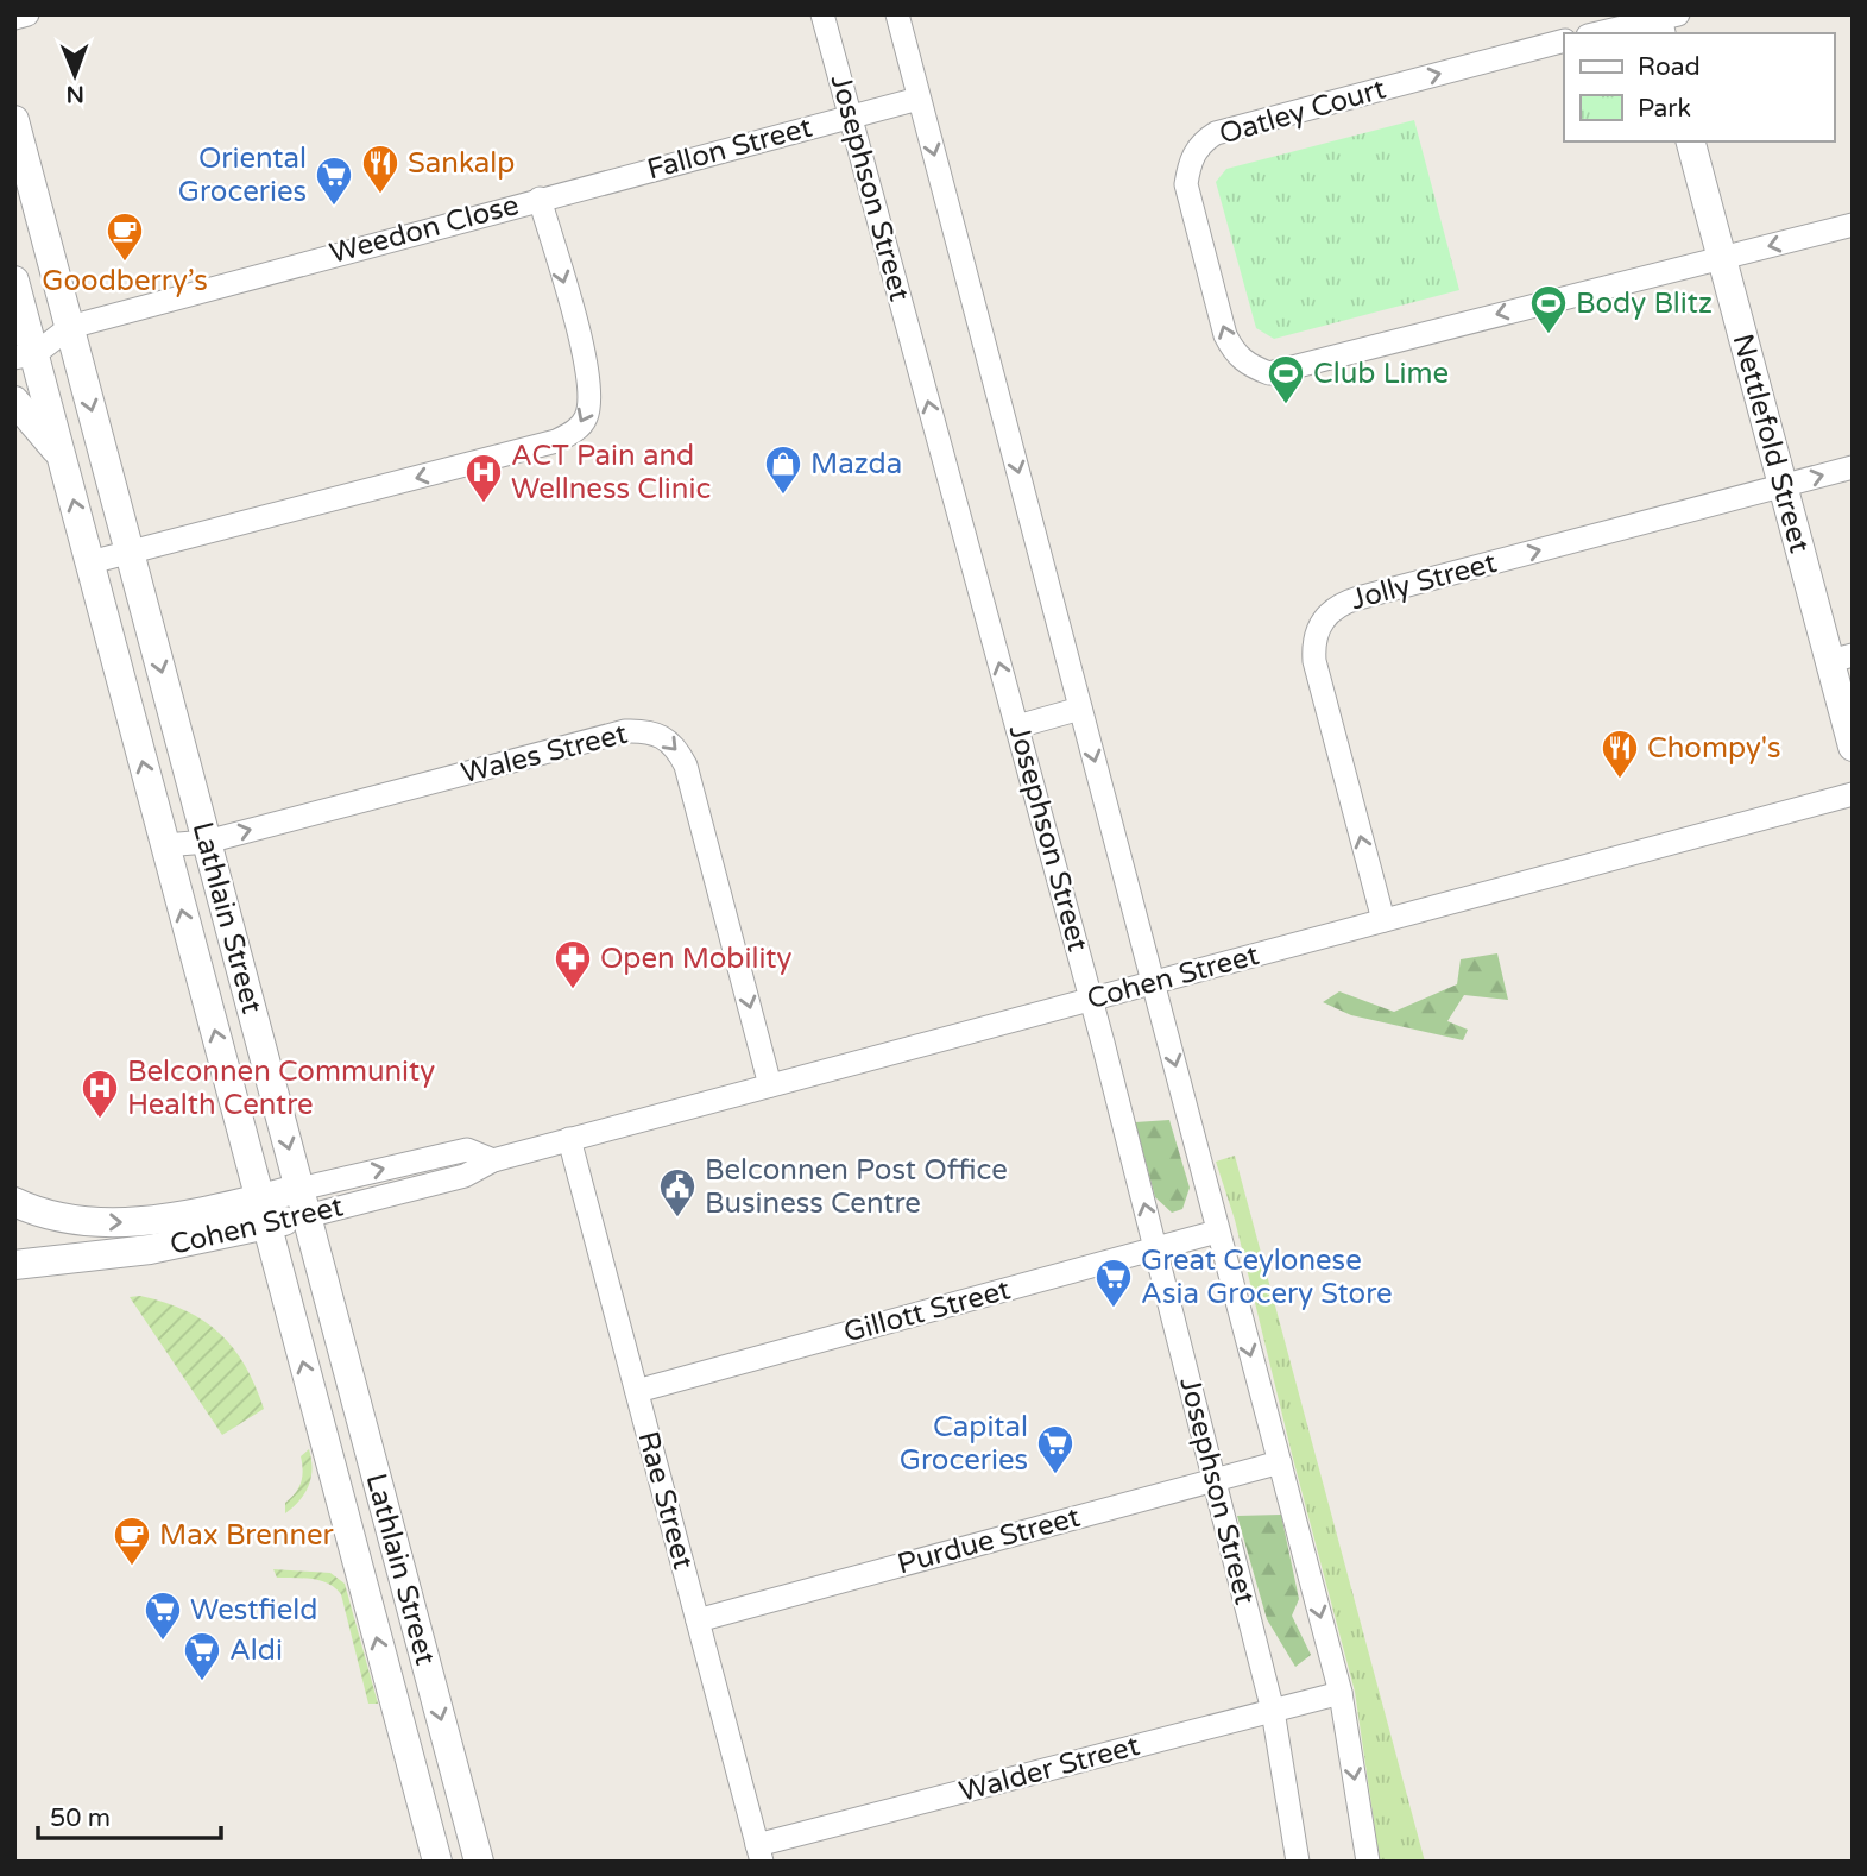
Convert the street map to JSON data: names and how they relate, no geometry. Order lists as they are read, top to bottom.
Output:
{
  "streets": {
    "street": [
      "Oatley Court",
      "Fallon Street",
      "Josephson Street",
      "Weedon Close",
      "Nettlefold Street",
      "Jolly Street",
      "Wales Street",
      "Lathlain Street",
      "Cohen Street",
      "Gillott Street",
      "Rae Street",
      "Purdue Street",
      "Walder Street"
    ]
  },
  "crossings": [
    ["Oatley Court", "Nettlefold Street"],
    ["Fallon Street", "Josephson Street"],
    ["Fallon Street", "Weedon Close"],
    ["Josephson Street", "Cohen Street"],
    ["Josephson Street", "Gillott Street"],
    ["Josephson Street", "Purdue Street"],
    ["Josephson Street", "Walder Street"],
    ["Weedon Close", "Lathlain Street"],
    ["Nettlefold Street", "Jolly Street"],
    ["Jolly Street", "Cohen Street"],
    ["Wales Street", "Lathlain Street"],
    ["Wales Street", "Cohen Street"],
    ["Lathlain Street", "Cohen Street"],
    ["Cohen Street", "Rae Street"],
    ["Gillott Street", "Rae Street"],
    ["Rae Street", "Purdue Street"],
    ["Rae Street", "Walder Street"]
  ],
  "places": {
    "restaurant": ["Sankalp", "Chompy's"],
    "supermarket": [
      "Oriental Groceries",
      "Great Ceylonese Asia Grocery Store",
      "Capital Groceries",
      "Westfield",
      "Aldi"
    ],
    "cafe": ["Goodberry’s", "Max Brenner"],
    "sports": ["Body Blitz", "Club Lime"],
    "shop": ["Mazda"],
    "hospital": ["ACT Pain and Wellness Clinic", "Belconnen Community Health Centre"],
    "pharmacy": ["Open Mobility"],
    "public building": ["Belconnen Post Office Business Centre"]
  },
  "legend": ["Road", "Park"],
  "scale_bar": "50 m",
  "north": "bottom"
}
